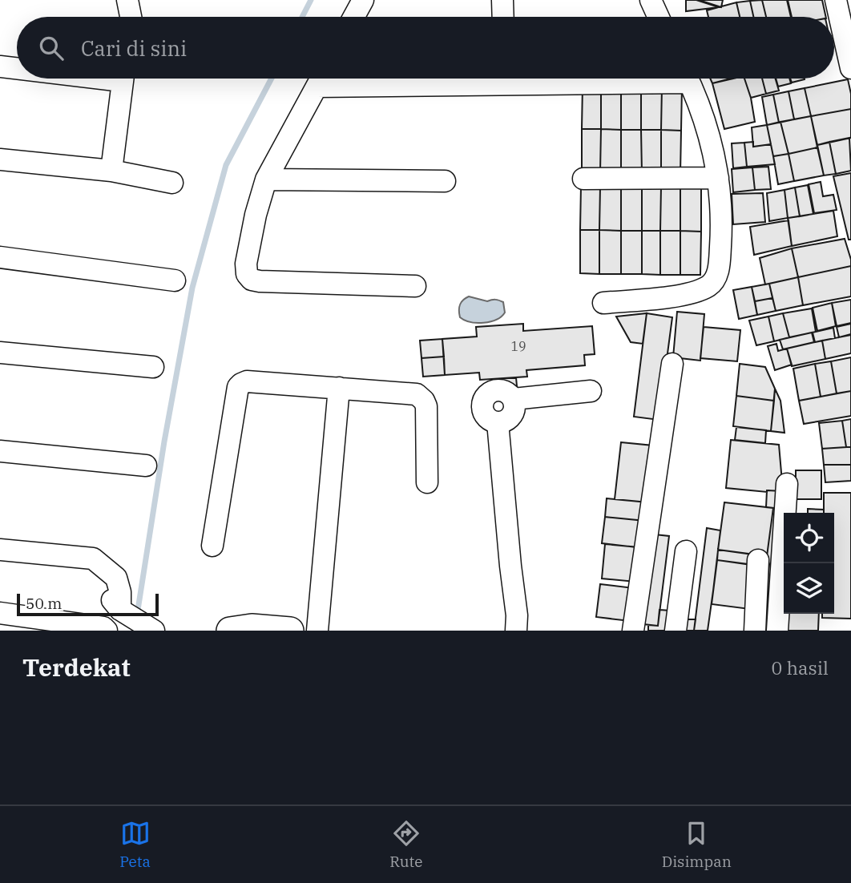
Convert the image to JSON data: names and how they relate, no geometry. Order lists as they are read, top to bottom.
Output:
{
  "house_numbers": ["19"],
  "scale_bar": "50 m",
  "page": {
    "search": "Cari di sini",
    "scale": "50 m",
    "heading": ["Terdekat", "0 hasil"],
    "nav": ["Peta", "Rute", "Disimpan"]
  }
}
